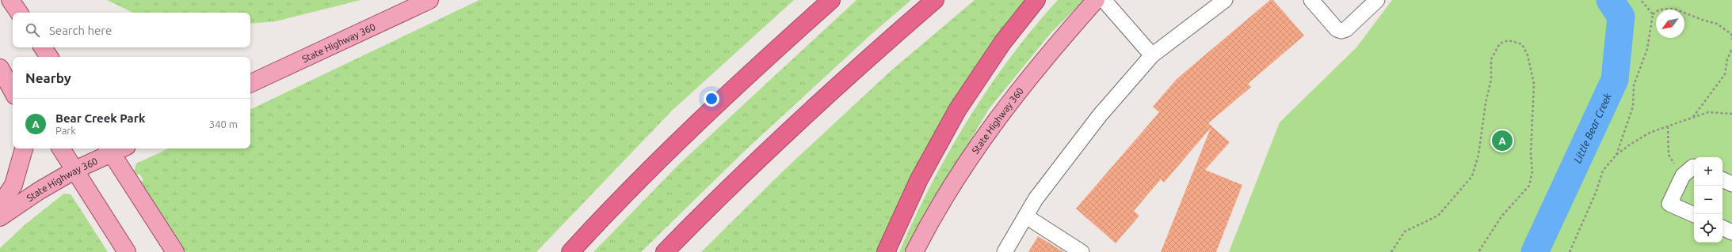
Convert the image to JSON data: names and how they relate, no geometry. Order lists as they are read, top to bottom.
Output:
{
  "streets": {
    "main road": ["State Highway 360"]
  },
  "water": ["Little Bear Creek"],
  "north": "bottom left",
  "page": {
    "search": "Search here",
    "heading": "Nearby",
    "list": [
      {
        "mark": "A",
        "name": "Bear Creek Park",
        "note": "Park",
        "value": "340 m"
      }
    ],
    "pins": "A",
    "map_buttons": ["+", "−"]
  }
}
